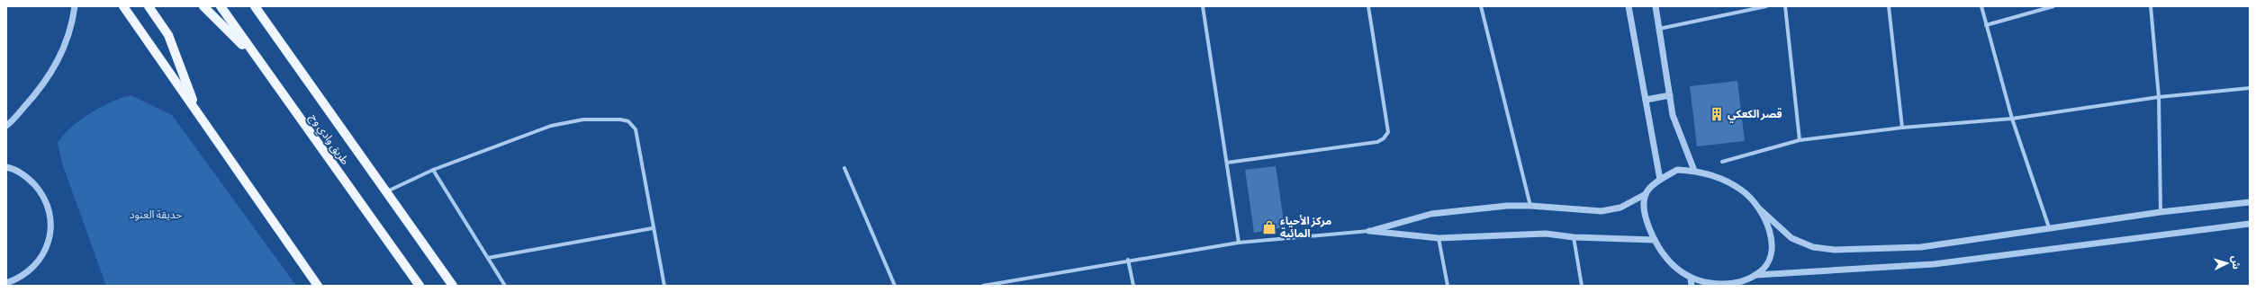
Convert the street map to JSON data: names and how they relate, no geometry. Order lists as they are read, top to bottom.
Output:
{
  "streets": {
    "main road": ["طريق وادي وج"]
  },
  "parks": ["حديقة العنود"],
  "places": {
    "building": ["قصر الكعكي"],
    "shop": ["مركز الأحياء المائية"]
  },
  "north": "right"
}
